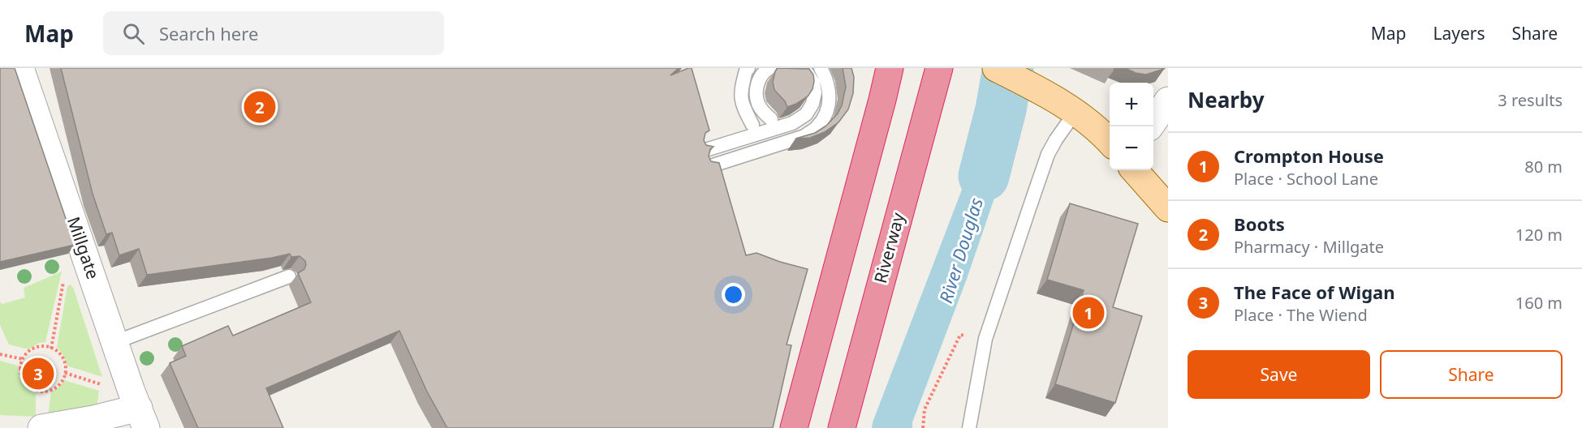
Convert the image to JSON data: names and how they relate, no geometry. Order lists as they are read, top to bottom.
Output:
{
  "streets": {
    "highway": ["Riverway"],
    "street": ["Millgate"]
  },
  "water": ["River Douglas"],
  "page": {
    "header": "Map",
    "search": "Search here",
    "nav": ["Map", "Layers", "Share"],
    "heading": ["Nearby", "3 results"],
    "map_buttons": ["+", "−"],
    "pins": ["2", "1", "3"],
    "list": [
      {
        "mark": "1",
        "name": "Crompton House",
        "note": "Place · School Lane",
        "value": "80 m"
      },
      {
        "mark": "2",
        "name": "Boots",
        "note": "Pharmacy · Millgate",
        "value": "120 m"
      },
      {
        "mark": "3",
        "name": "The Face of Wigan",
        "note": "Place · The Wiend",
        "value": "160 m"
      }
    ],
    "buttons": ["Save", "Share"]
  }
}
